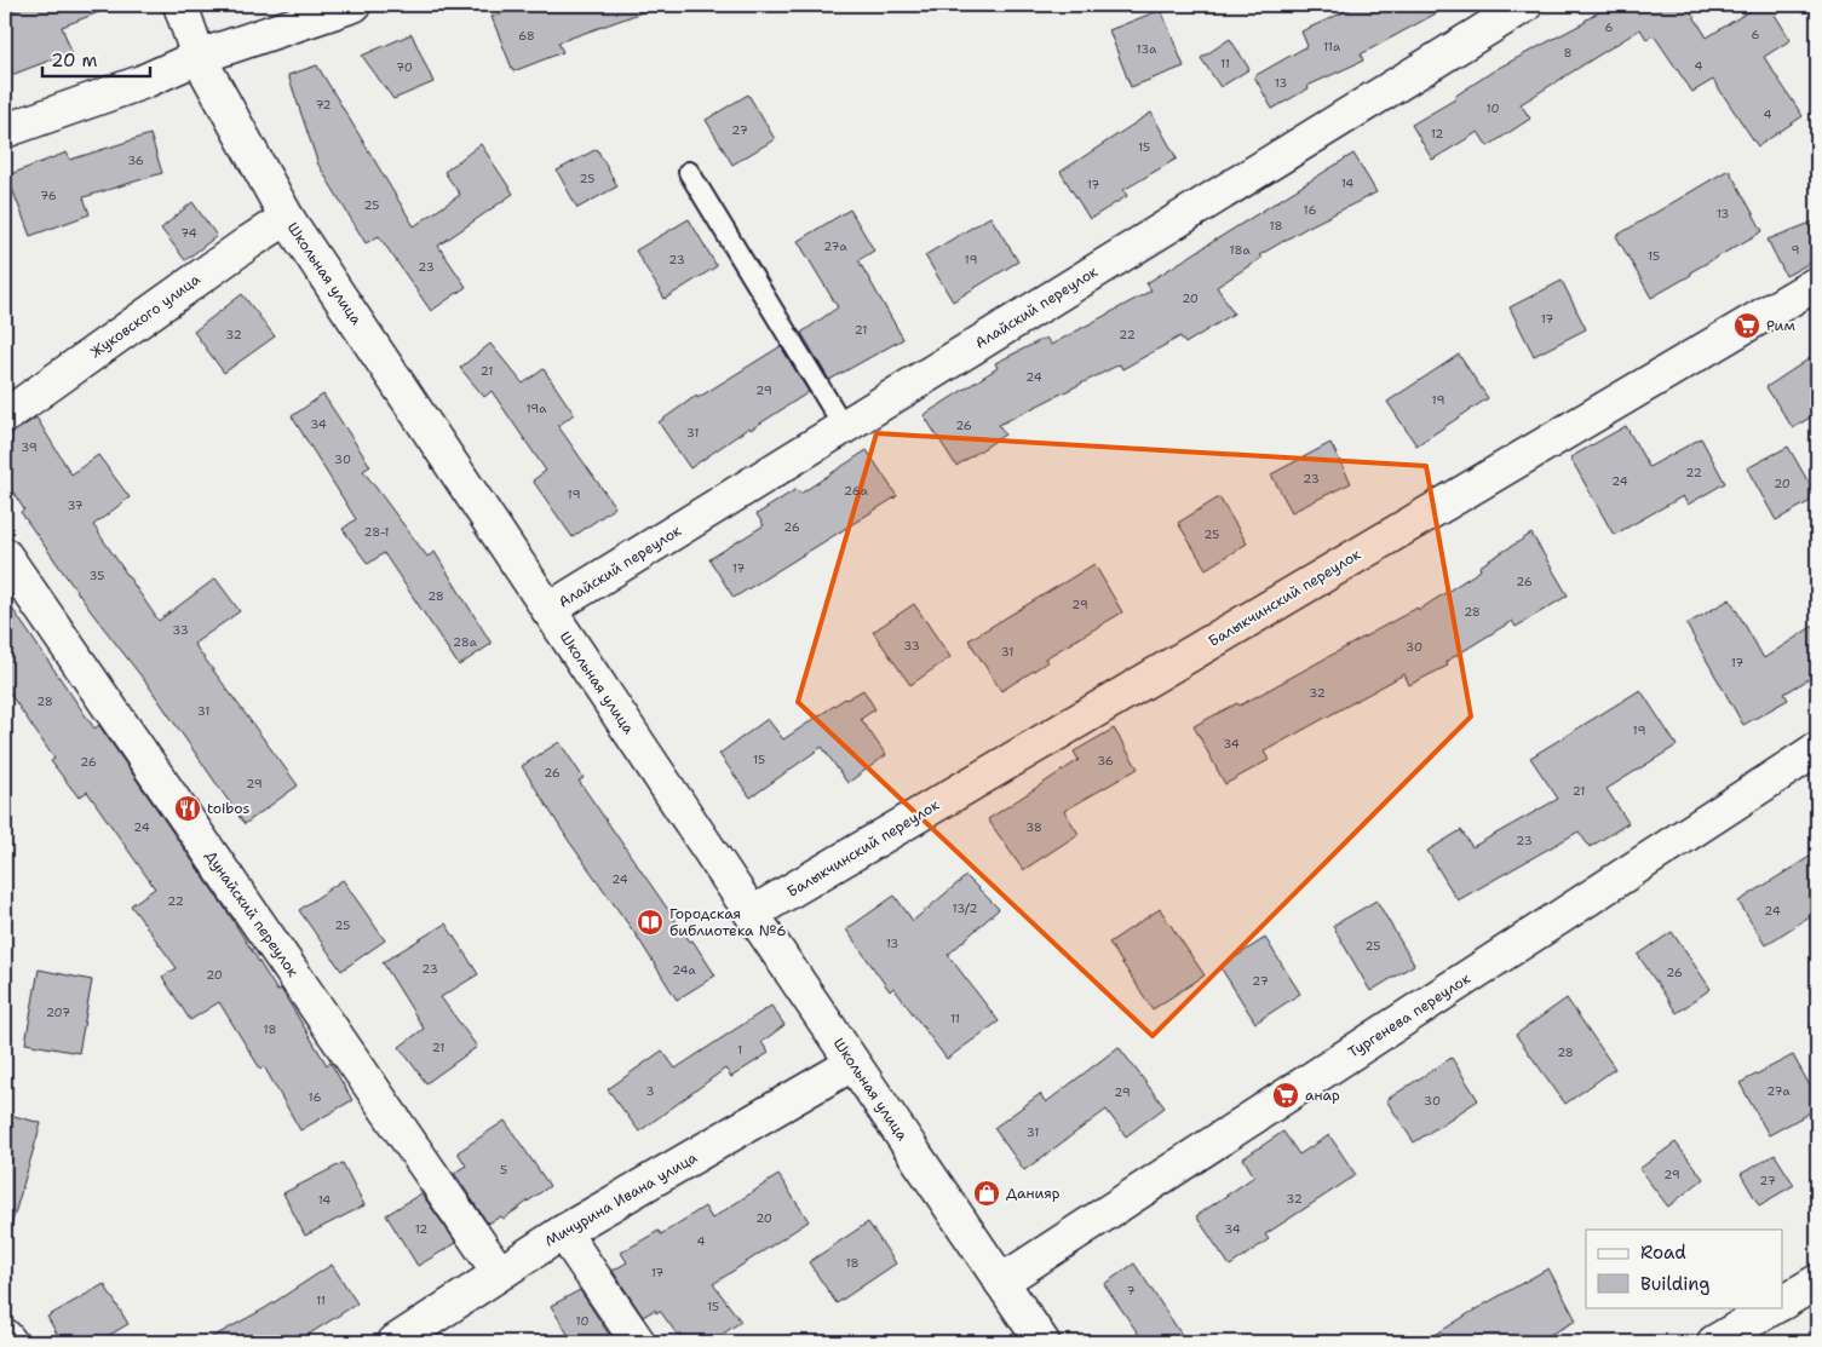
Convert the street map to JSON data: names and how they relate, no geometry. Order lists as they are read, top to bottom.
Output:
{
  "streets": {
    "street": [
      "Школьная улица",
      "Алайский переулок",
      "Жуковского улица",
      "Балыкчинский переулок",
      "Дунайский переулок",
      "Тургенева переулок",
      "Мичурина Ивана улица"
    ]
  },
  "crossings": [
    ["Школьная улица", "Алайский переулок"],
    ["Школьная улица", "Жуковского улица"],
    ["Школьная улица", "Балыкчинский переулок"],
    ["Школьная улица", "Тургенева переулок"],
    ["Школьная улица", "Мичурина Ивана улица"],
    ["Дунайский переулок", "Мичурина Ивана улица"]
  ],
  "places": {
    "supermarket": ["Рим", "анар"],
    "restaurant": ["toibos"],
    "library": ["Городская библиотека №6"],
    "shop": ["Данияр"]
  },
  "house_numbers": [
    "6",
    "6",
    "68",
    "11а",
    "13а",
    "8",
    "11",
    "4",
    "70",
    "13",
    "72",
    "10",
    "4",
    "27",
    "12",
    "15",
    "36",
    "25",
    "14",
    "17",
    "76",
    "25",
    "16",
    "13",
    "18",
    "74",
    "27а",
    "18а",
    "9",
    "15",
    "23",
    "19",
    "23",
    "20",
    "17",
    "21",
    "32",
    "22",
    "21",
    "24",
    "29",
    "19",
    "19а",
    "34",
    "26",
    "31",
    "39",
    "30",
    "22",
    "23",
    "24",
    "20",
    "26а",
    "19",
    "37",
    "26",
    "28-1",
    "25",
    "17",
    "35",
    "26",
    "28",
    "29",
    "28",
    "33",
    "28а",
    "33",
    "30",
    "31",
    "17",
    "32",
    "28",
    "31",
    "19",
    "34",
    "15",
    "36",
    "26",
    "26",
    "29",
    "21",
    "24",
    "38",
    "23",
    "24",
    "22",
    "13/2",
    "24",
    "25",
    "13",
    "25",
    "23",
    "24а",
    "26",
    "20",
    "27",
    "207",
    "11",
    "18",
    "21",
    "1",
    "28",
    "3",
    "27а",
    "29",
    "16",
    "30",
    "31",
    "5",
    "29",
    "27",
    "32",
    "14",
    "20",
    "12",
    "34",
    "4",
    "18",
    "17",
    "7",
    "11",
    "15",
    "10"
  ],
  "legend": ["Road", "Building"],
  "scale_bar": "20 m"
}
